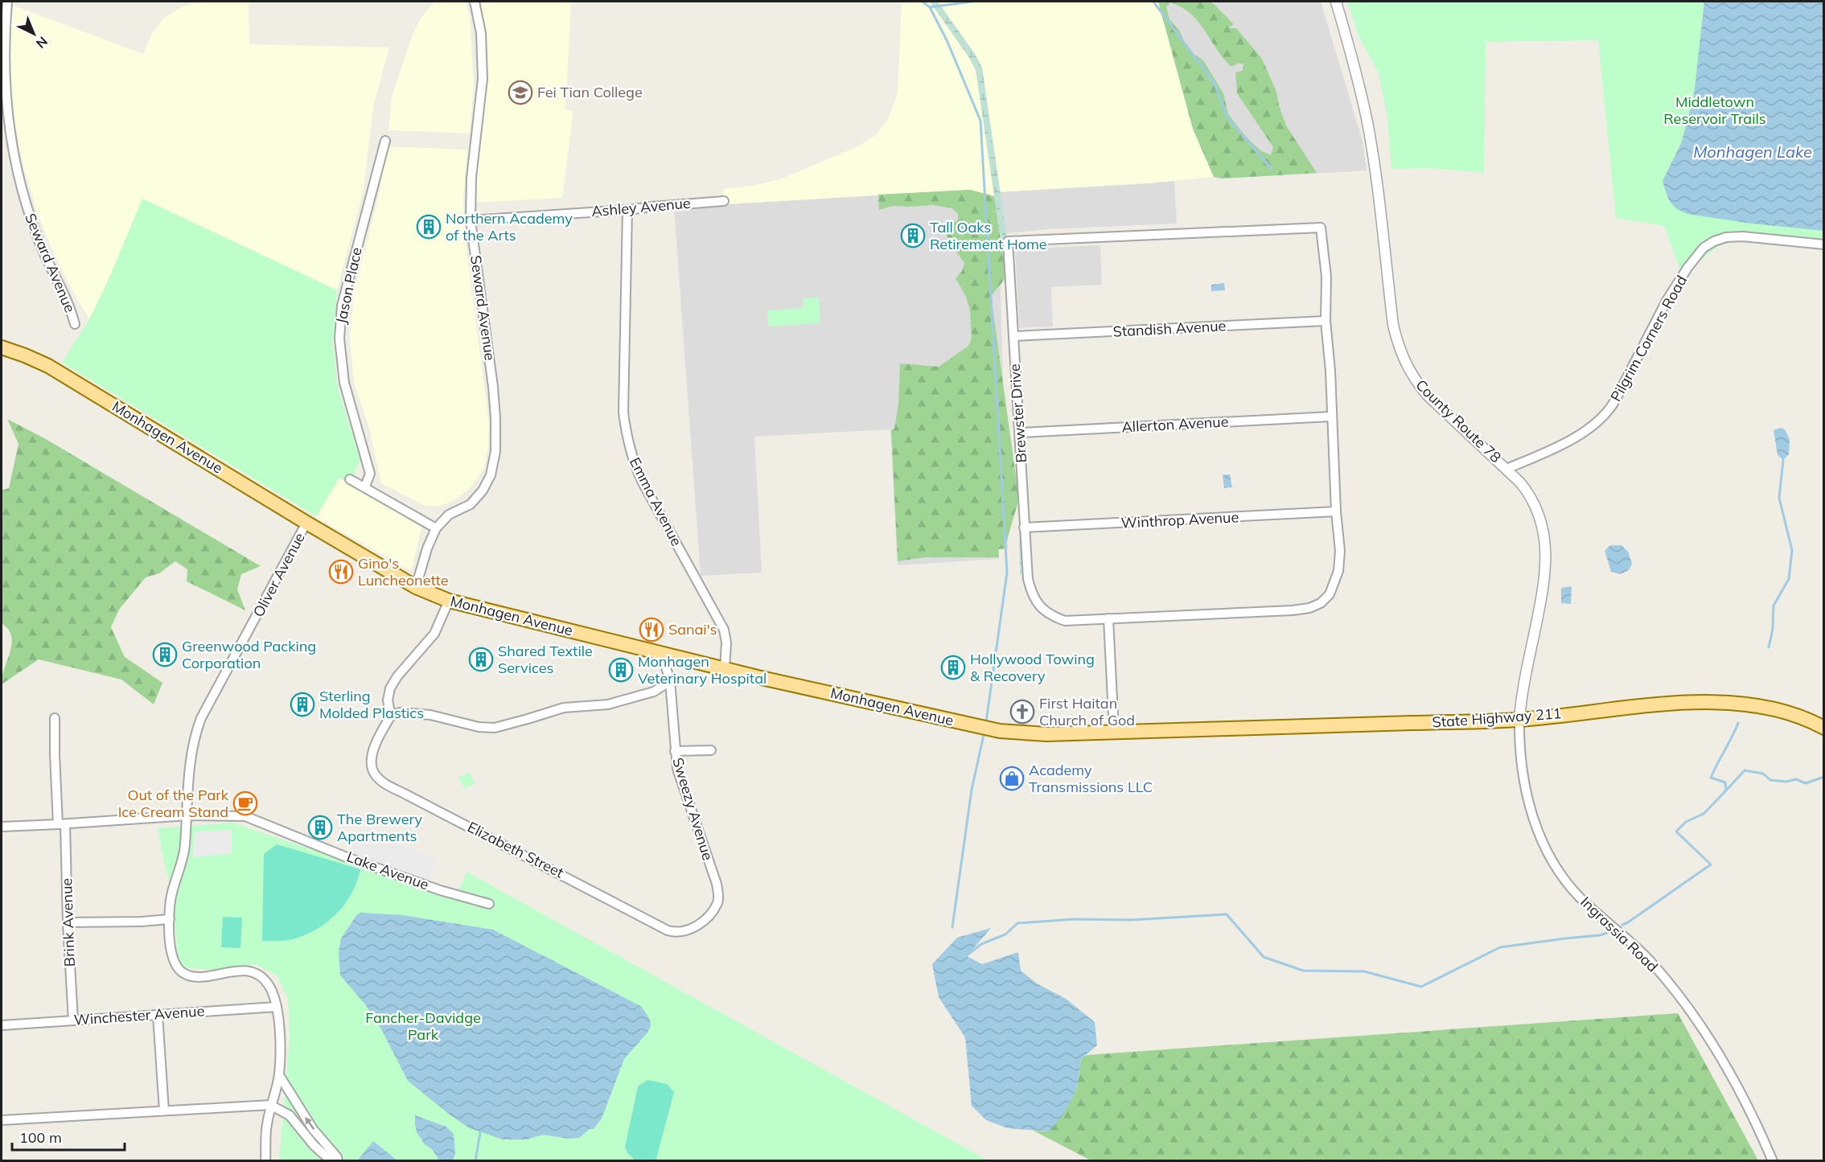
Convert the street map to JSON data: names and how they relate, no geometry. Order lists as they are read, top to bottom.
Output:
{
  "streets": {
    "main road": ["Monhagen Avenue", "State Highway 211"],
    "street": [
      "Ashley Avenue",
      "Seward Avenue",
      "Jason Place",
      "Standish Avenue",
      "Pilgrim Corners Road",
      "Brewster Drive",
      "County Route 78",
      "Allerton Avenue",
      "Emma Avenue",
      "Winthrop Avenue",
      "Oliver Avenue",
      "Sweezy Avenue",
      "Elizabeth Street",
      "Lake Avenue",
      "Brink Avenue",
      "Ingrassia Road",
      "Winchester Avenue"
    ]
  },
  "crossings": [
    ["Ashley Avenue", "Seward Avenue"],
    ["Ashley Avenue", "Emma Avenue"],
    ["Seward Avenue", "Monhagen Avenue"],
    ["Standish Avenue", "Brewster Drive"],
    ["Pilgrim Corners Road", "County Route 78"],
    ["Brewster Drive", "Allerton Avenue"],
    ["Brewster Drive", "Winthrop Avenue"],
    ["County Route 78", "State Highway 211"],
    ["County Route 78", "Ingrassia Road"],
    ["Monhagen Avenue", "Emma Avenue"],
    ["Monhagen Avenue", "Oliver Avenue"],
    ["Monhagen Avenue", "State Highway 211"],
    ["Monhagen Avenue", "Sweezy Avenue"],
    ["Oliver Avenue", "Lake Avenue"],
    ["Oliver Avenue", "Winchester Avenue"],
    ["State Highway 211", "Ingrassia Road"],
    ["Sweezy Avenue", "Elizabeth Street"],
    ["Lake Avenue", "Brink Avenue"],
    ["Brink Avenue", "Winchester Avenue"]
  ],
  "water": ["Monhagen Lake"],
  "parks": ["Middletown Reservoir Trails", "Fancher-Davidge Park"],
  "places": {
    "school or university": ["Fei Tian College"],
    "building": [
      "Northern Academy of the Arts",
      "Tall Oaks Retirement Home",
      "Greenwood Packing Corporation",
      "Shared Textile Services",
      "Hollywood Towing & Recovery",
      "Monhagen Veterinary Hospital",
      "Sterling Molded Plastics",
      "The Brewery Apartments"
    ],
    "restaurant": ["Gino's Luncheonette", "Sanai's"],
    "church": ["First Haitan Church of God"],
    "shop": ["Academy Transmissions LLC"],
    "cafe": ["Out of the Park Ice Cream Stand"]
  },
  "scale_bar": "100 m",
  "north": "bottom right"
}
